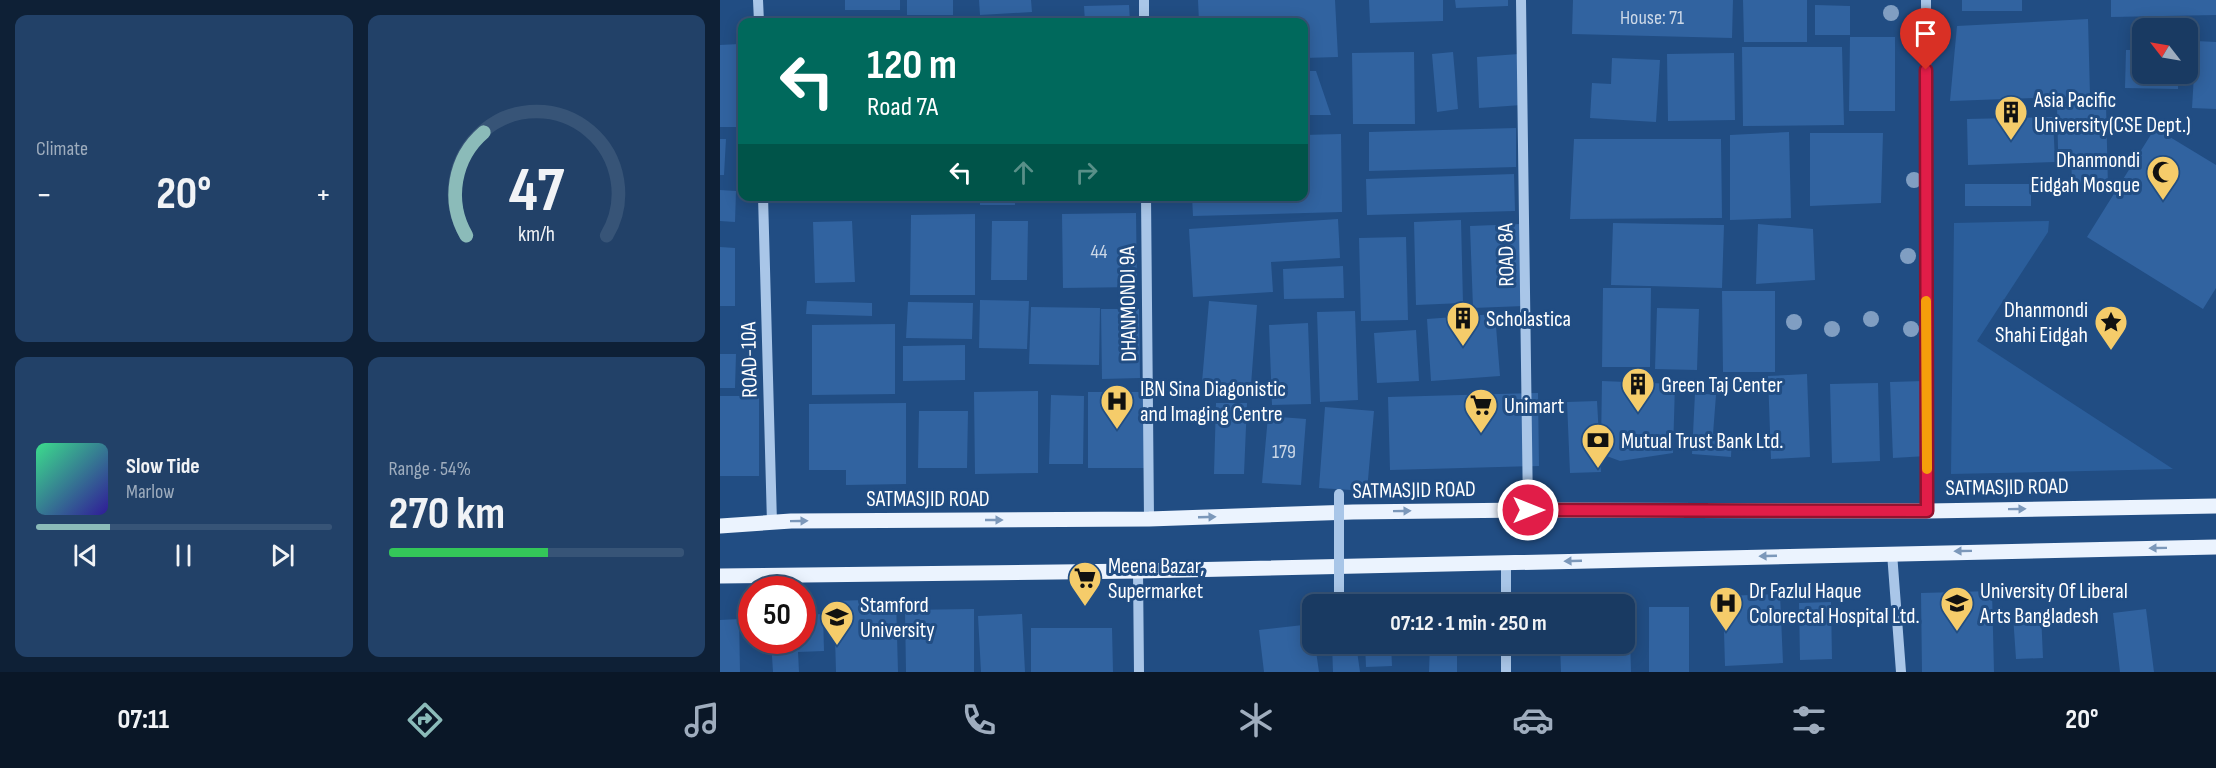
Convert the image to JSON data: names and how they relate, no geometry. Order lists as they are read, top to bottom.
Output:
{
  "streets": {
    "main road": ["SATMASJID ROAD"],
    "street": ["ROAD 8A", "DHANMONDI 9A", "ROAD-10A"]
  },
  "crossings": [
    ["ROAD 8A", "SATMASJID ROAD"],
    ["DHANMONDI 9A", "SATMASJID ROAD"],
    ["ROAD-10A", "SATMASJID ROAD"]
  ],
  "places": {
    "building": ["Asia Pacific University(CSE Dept.)", "Scholastica", "Green Taj Center"],
    "mosque": ["Dhanmondi Eidgah Mosque"],
    "place": ["Dhanmondi Shahi Eidgah"],
    "hospital": ["IBN Sina Diagonistic and Imaging Centre", "Dr Fazlul Haque Colorectal Hospital Ltd."],
    "supermarket": ["Unimart", "Meena Bazar, Supermarket"],
    "bank": ["Mutual Trust Bank Ltd."],
    "school or university": ["University Of Liberal Arts Bangladesh", "Stamford University"]
  },
  "house_numbers": ["House: 71", "44", "179"],
  "north": "top left",
  "page": {
    "tile": [
      "Climate",
      ["Range · 54%", "270 km"]
    ],
    "turn": ["120 m", "Road 7A"],
    "heat": ["−", "20°", "+"],
    "song": ["Slow Tide", "Marlow"],
    "limit": "50",
    "trip": "07:12 · 1 min · 250 m",
    "tabs": ["07:11", "20°"],
    "gauge": ["47", "km/h"]
  }
}
